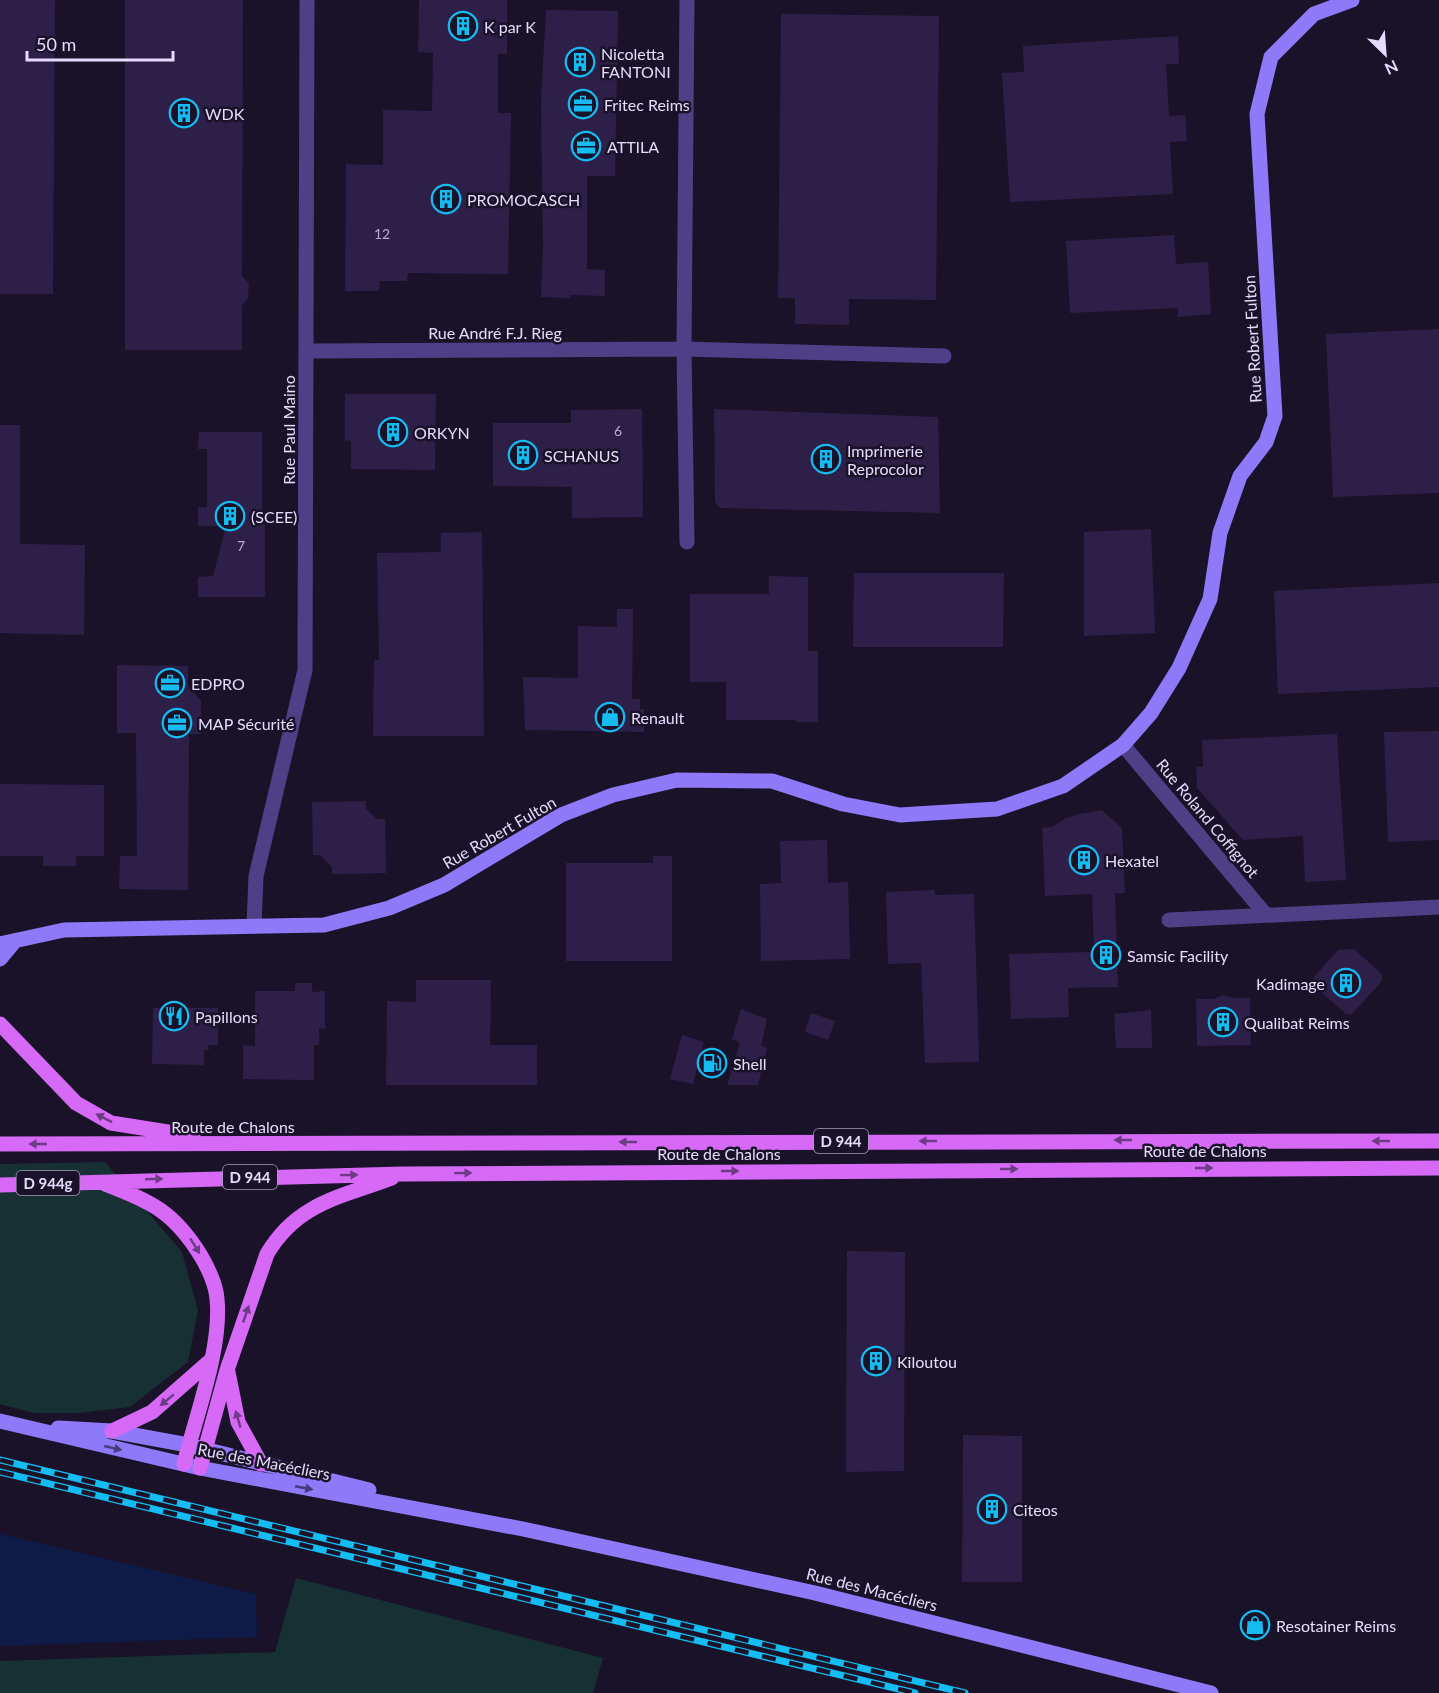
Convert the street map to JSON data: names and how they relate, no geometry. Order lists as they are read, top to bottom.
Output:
{
  "streets": {
    "main road": ["Route de Chalons", "D 944", "D 944g"],
    "street": [
      "Rue André F.J. Rieg",
      "Rue Robert Fulton",
      "Rue Paul Maino",
      "Rue Roland Coffignot",
      "Rue des Macécliers"
    ]
  },
  "crossings": [
    ["Rue André F.J. Rieg", "Rue Paul Maino"],
    ["Rue Robert Fulton", "Rue Paul Maino"],
    ["Rue Robert Fulton", "Rue Roland Coffignot"]
  ],
  "places": {
    "building": [
      "K par K",
      "Nicoletta FANTONI",
      "WDK",
      "PROMOCASCH",
      "ORKYN",
      "SCHANUS",
      "Imprimerie Reprocolor",
      "(SCEE)",
      "Hexatel",
      "Samsic Facility",
      "Kadimage",
      "Qualibat Reims",
      "Kiloutou",
      "Citeos"
    ],
    "office": [
      "Fritec Reims",
      "ATTILA",
      "EDPRO",
      "MAP Sécurité"
    ],
    "shop": ["Renault", "Resotainer Reims"],
    "restaurant": ["Papillons"],
    "fuel station": ["Shell"]
  },
  "house_numbers": ["12", "6", "7"],
  "scale_bar": "50 m",
  "north": "bottom right"
}
